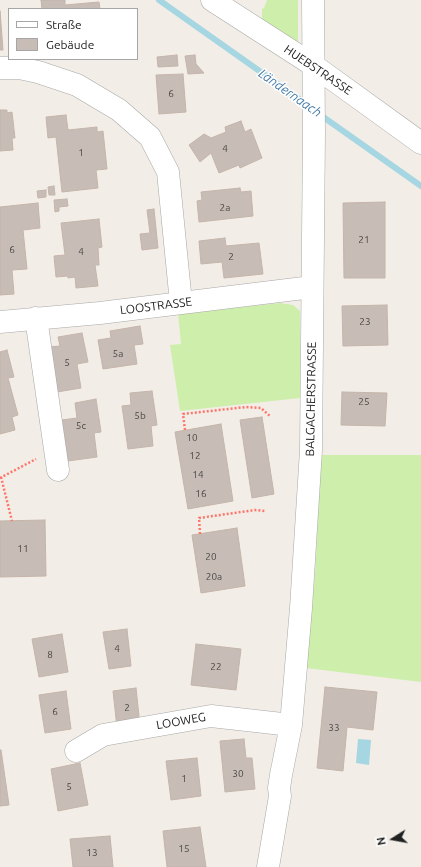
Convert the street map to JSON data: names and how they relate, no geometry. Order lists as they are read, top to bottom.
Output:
{
  "streets": {
    "street": [
      "HUEBSTRASSE",
      "LOOSTRASSE",
      "BALGACHERSTRASSE",
      "LOOWEG"
    ]
  },
  "crossings": [
    ["HUEBSTRASSE", "BALGACHERSTRASSE"],
    ["LOOSTRASSE", "BALGACHERSTRASSE"],
    ["BALGACHERSTRASSE", "LOOWEG"]
  ],
  "water": ["Ländernaach"],
  "house_numbers": [
    "6",
    "4",
    "1",
    "2a",
    "21",
    "6",
    "4",
    "2",
    "23",
    "5a",
    "5",
    "25",
    "5b",
    "5c",
    "10",
    "12",
    "14",
    "16",
    "11",
    "20",
    "20a",
    "4",
    "8",
    "22",
    "2",
    "6",
    "33",
    "30",
    "1",
    "5",
    "15",
    "13"
  ],
  "legend": ["Straße", "Gebäude"],
  "north": "left"
}
